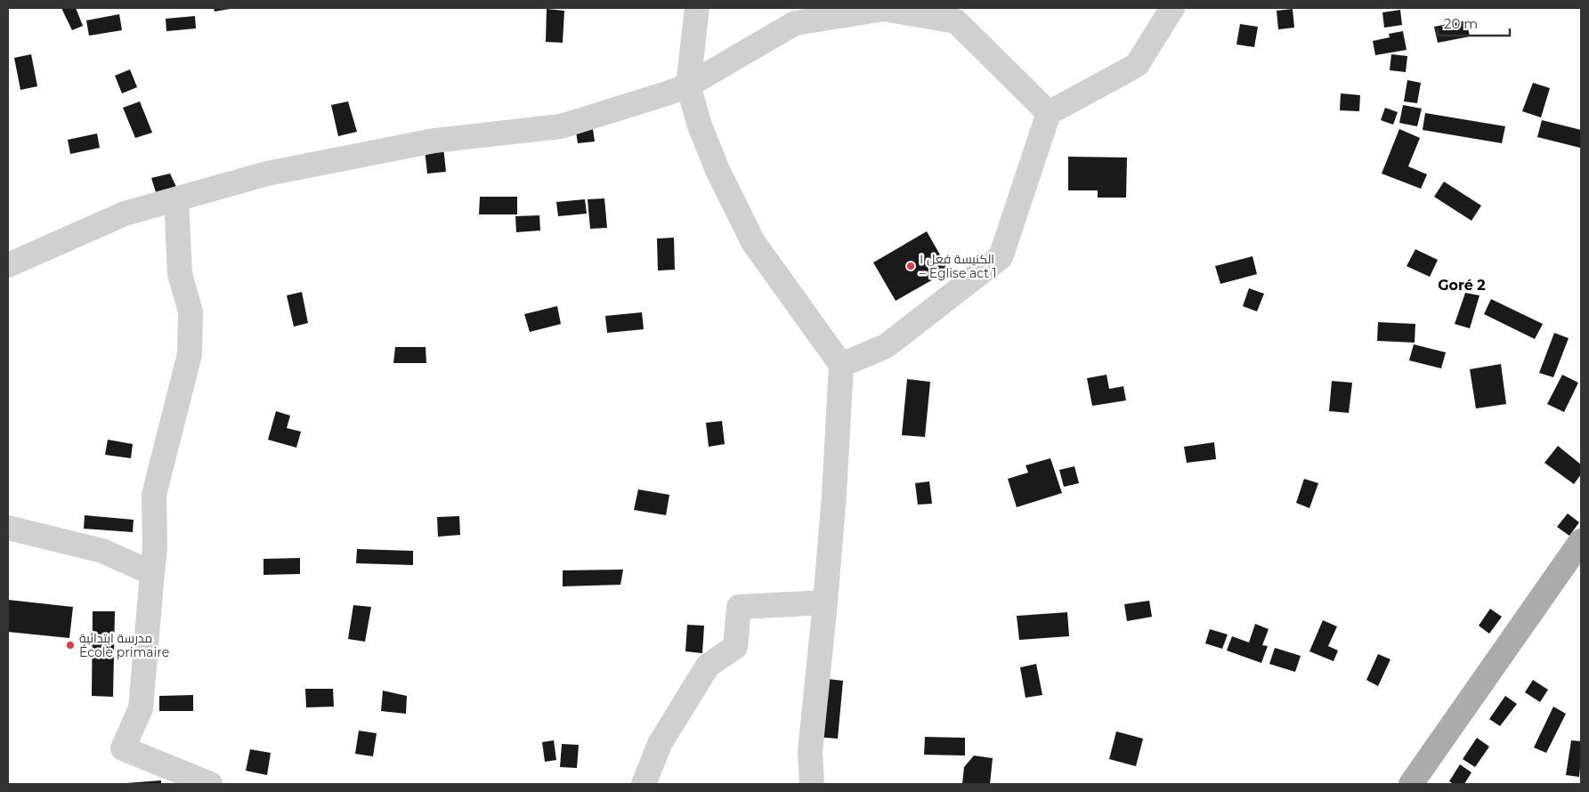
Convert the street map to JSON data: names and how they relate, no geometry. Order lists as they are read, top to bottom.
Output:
{
  "districts": ["Goré 2"],
  "places": ["الكنيسة فعل ۱ – Eglise act 1", "مدرسة ابتدائية École primaire"],
  "scale_bar": "20 m"
}
